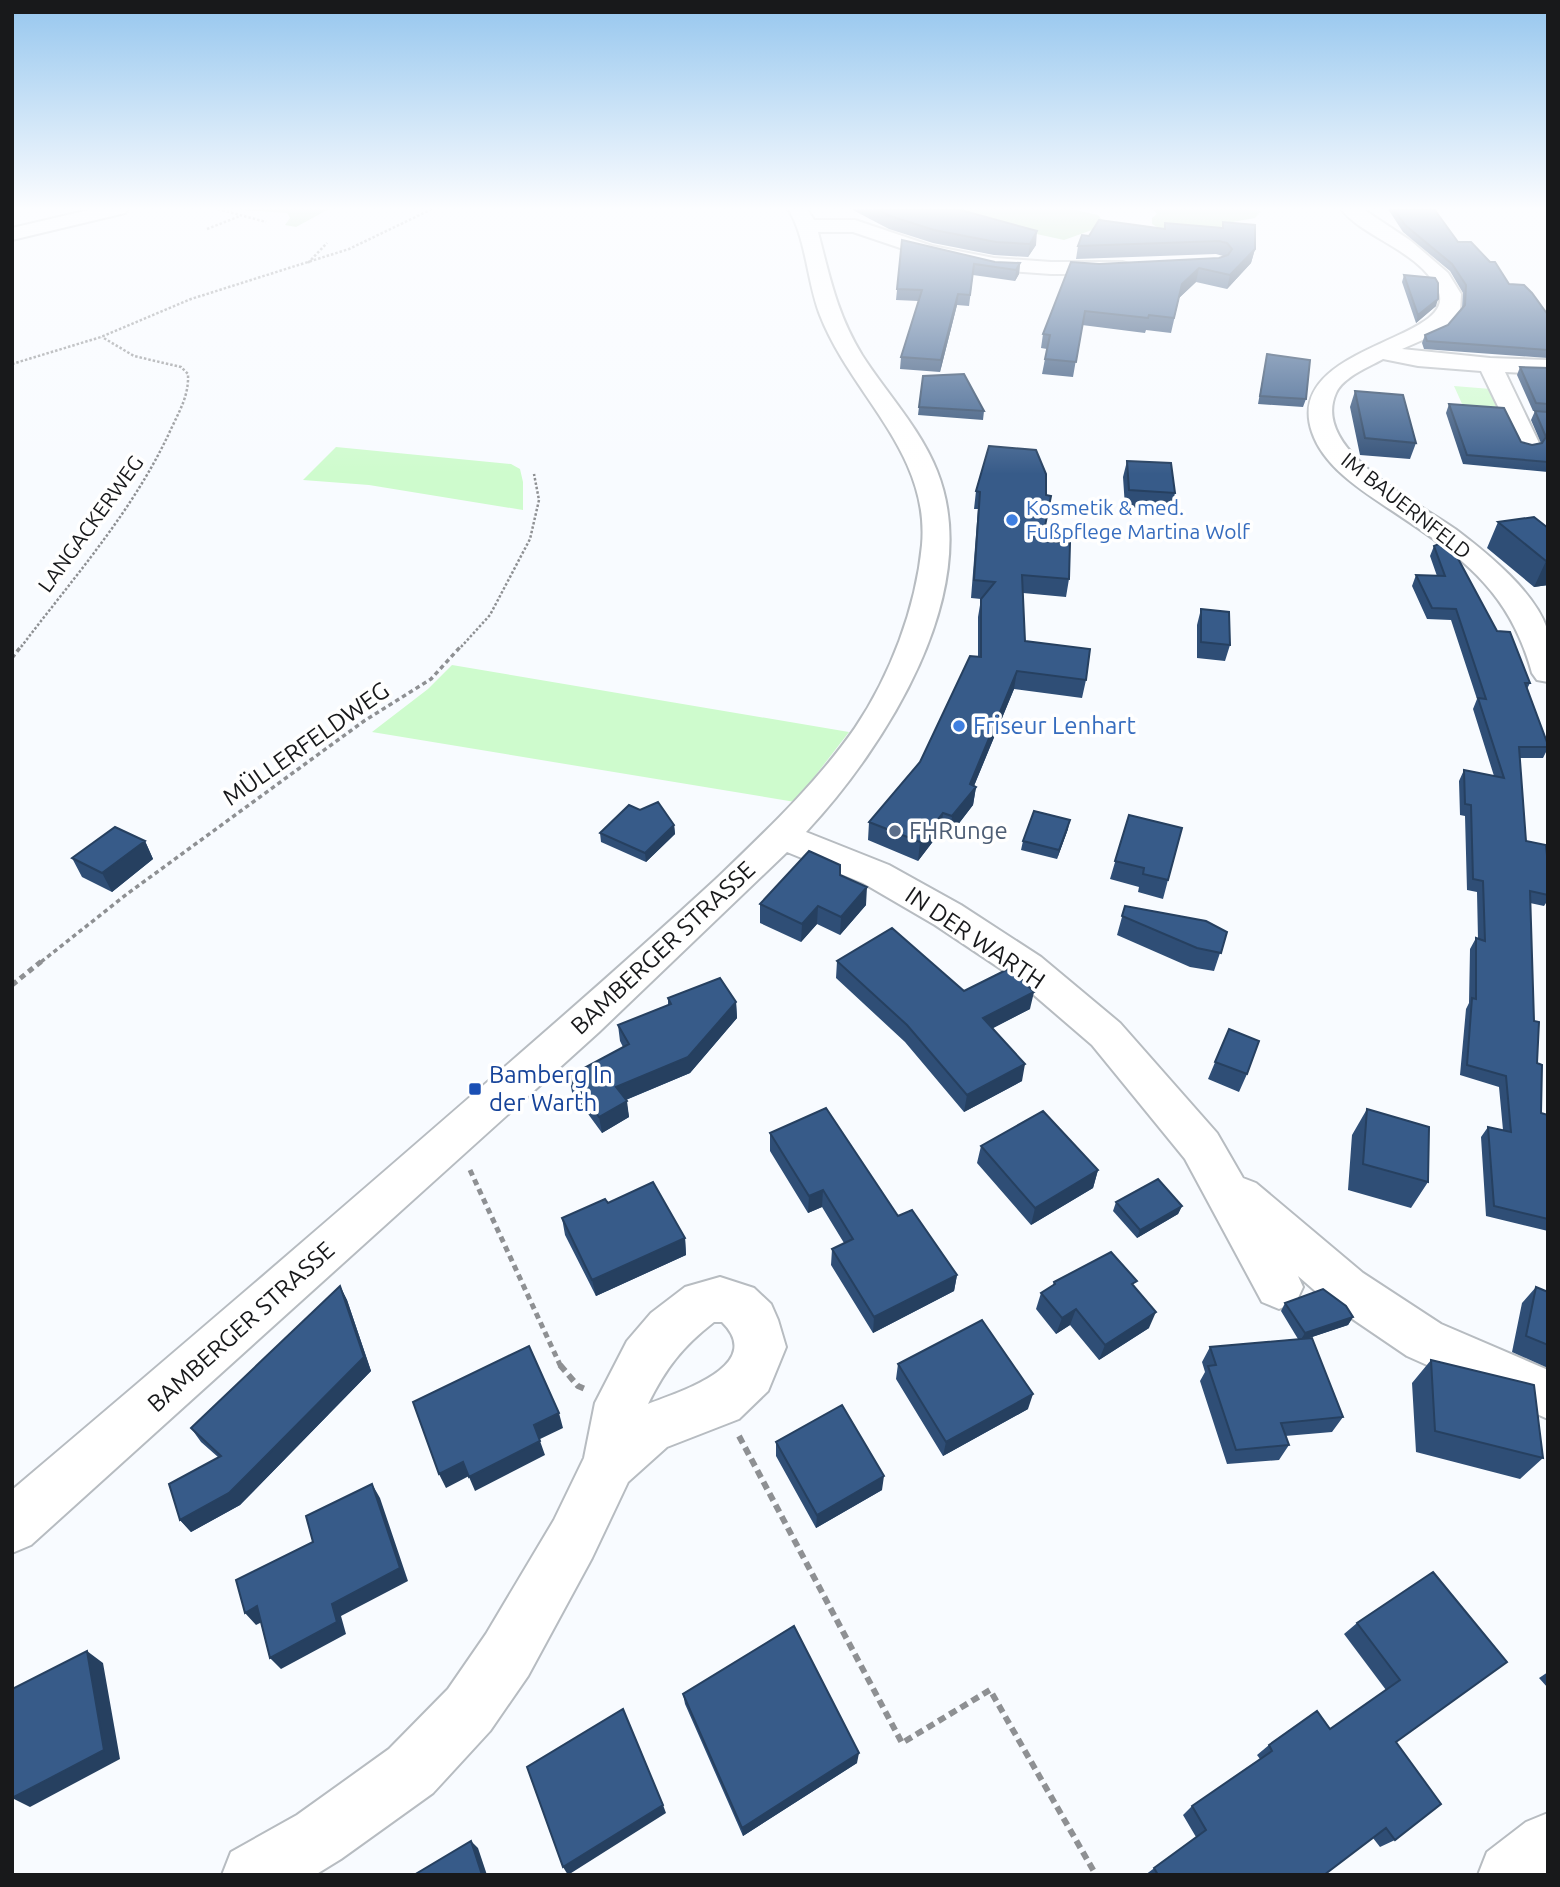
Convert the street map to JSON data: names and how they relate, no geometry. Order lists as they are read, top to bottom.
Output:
{
  "streets": {
    "street": ["IM BAUERNFELD", "IN DER WARTH", "BAMBERGER STRASSE"],
    "path": ["LANGACKERWEG", "MÜLLERFELDWEG"]
  },
  "crossings": [
    ["IN DER WARTH", "BAMBERGER STRASSE"]
  ],
  "places": {
    "other": ["Kosmetik & med. Fußpflege Martina Wolf", "Friseur Lenhart", "FHRunge"],
    "transit": ["Bamberg In der Warth"]
  }
}
